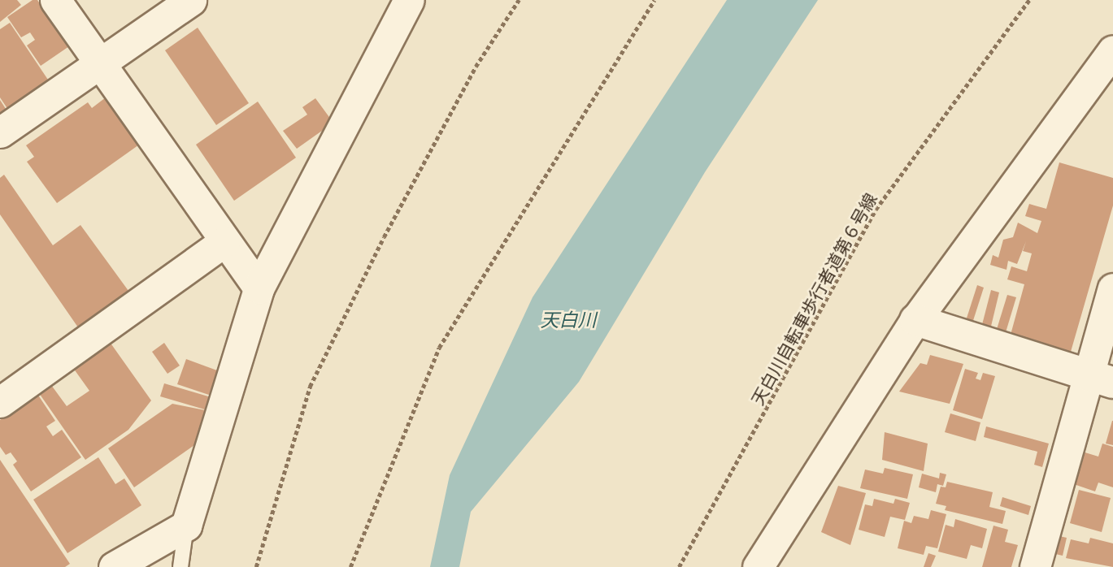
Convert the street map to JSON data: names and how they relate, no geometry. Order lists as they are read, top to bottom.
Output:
{
  "streets": {
    "path": ["天白川自転車歩行者道第６号線"]
  },
  "water": ["天白川"]
}
